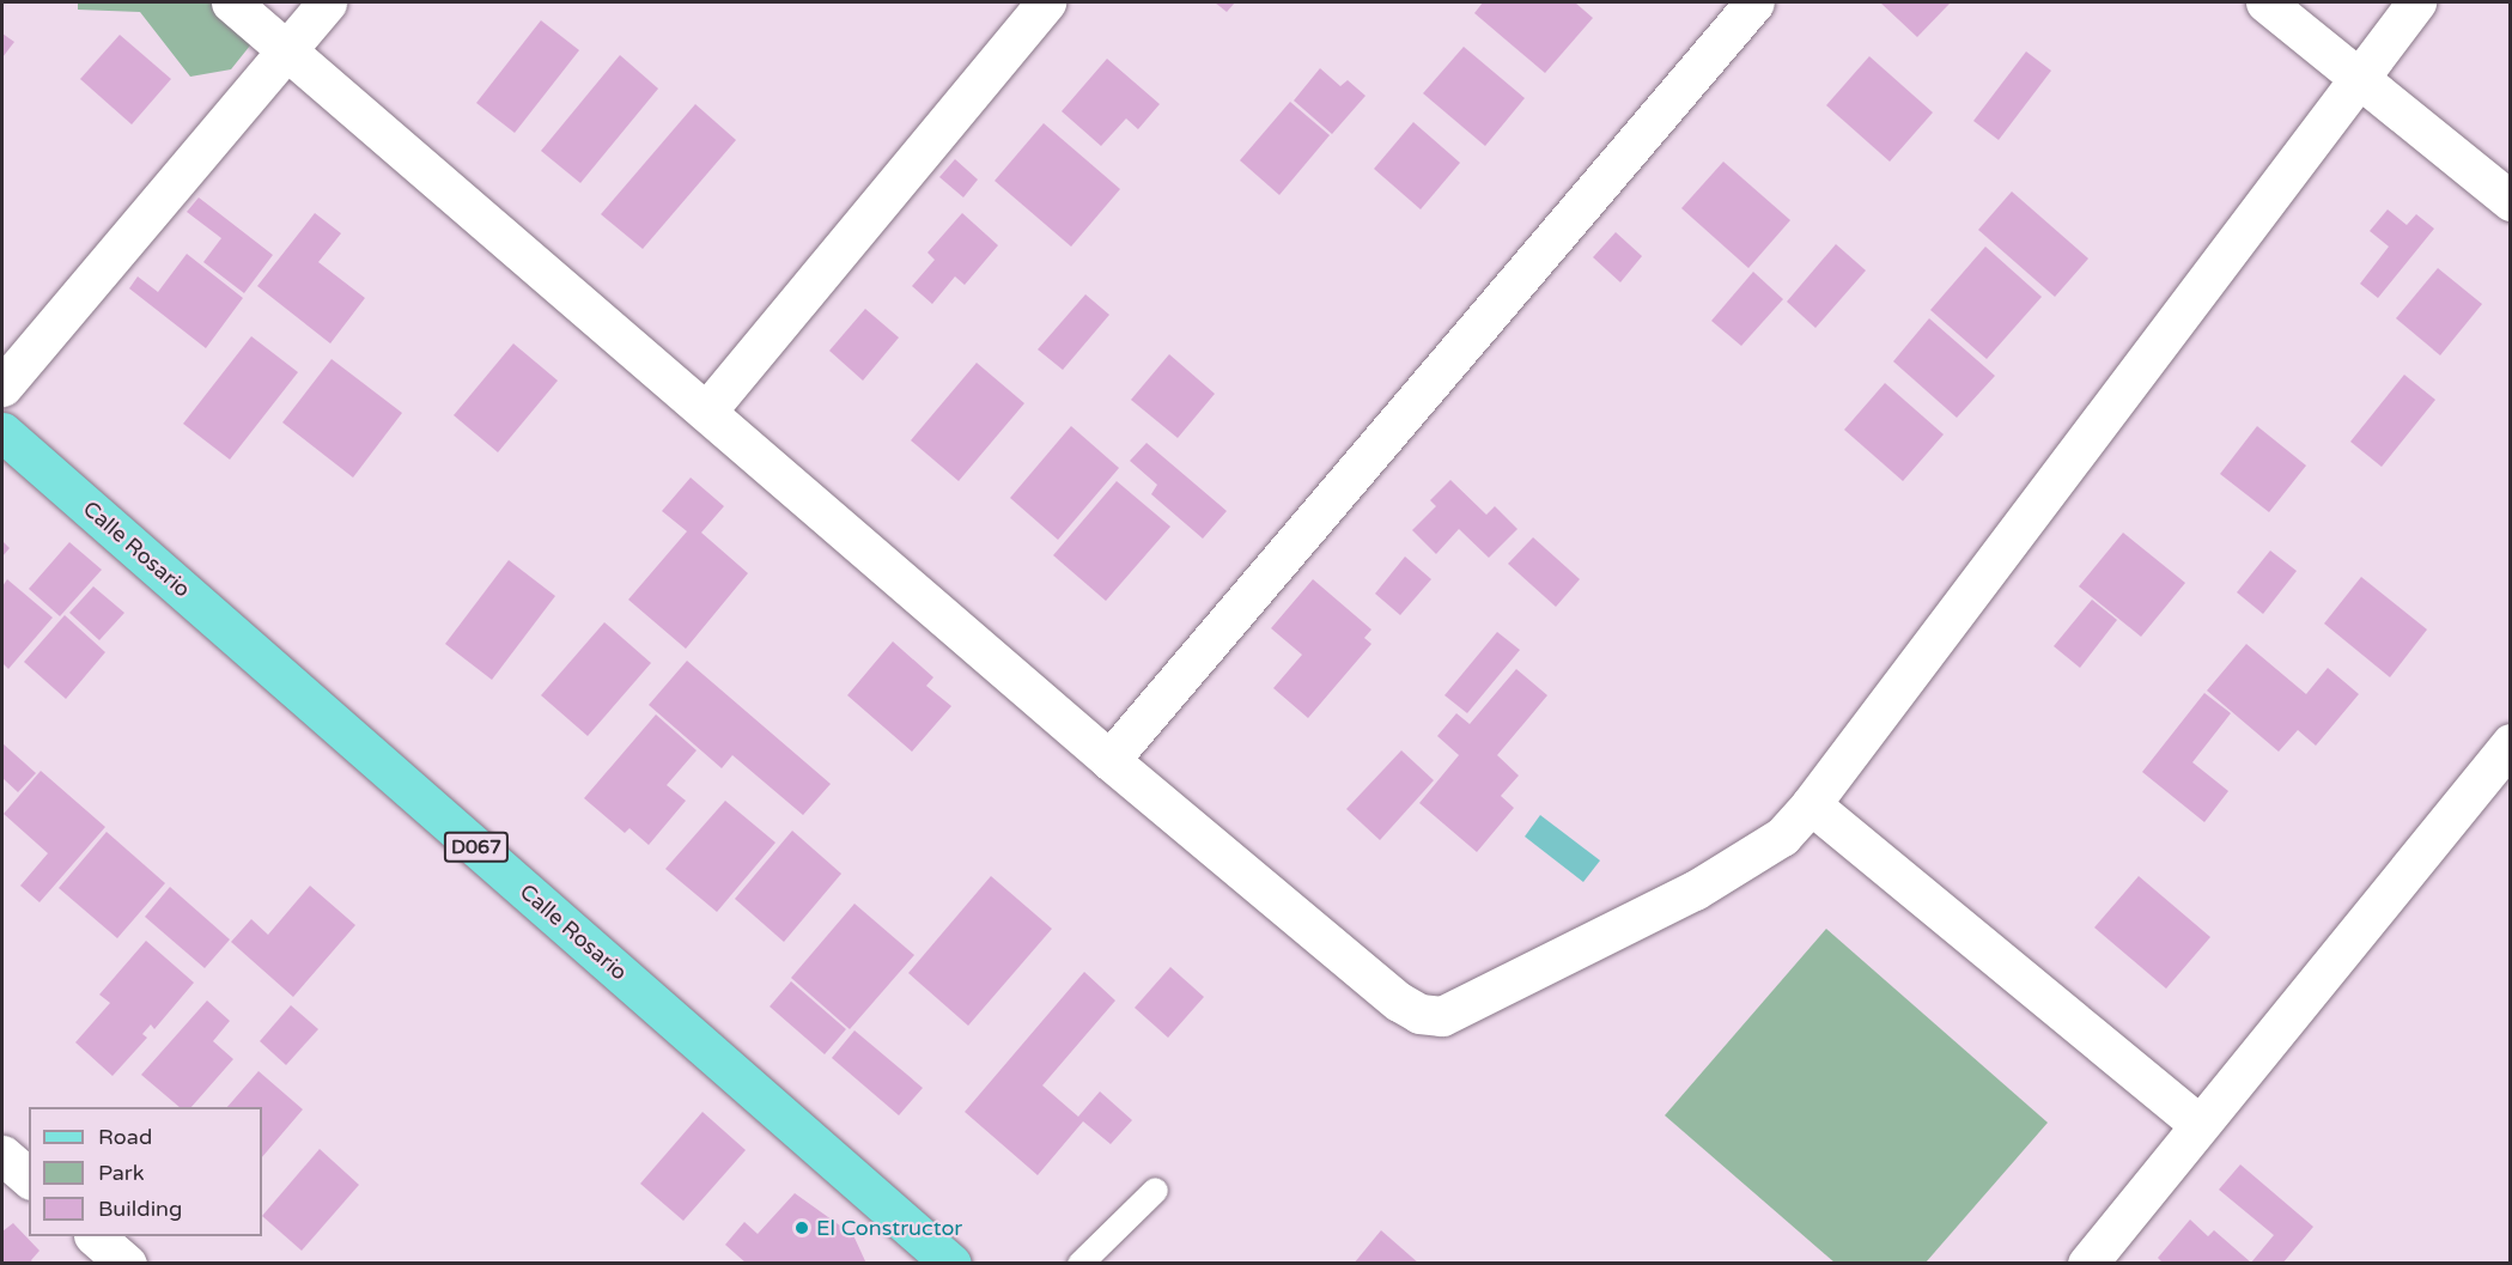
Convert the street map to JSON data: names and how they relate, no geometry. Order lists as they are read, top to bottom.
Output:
{
  "streets": {
    "main road": ["Calle Rosario", "D067"]
  },
  "places": ["El Constructor"],
  "legend": ["Road", "Park", "Building"]
}
